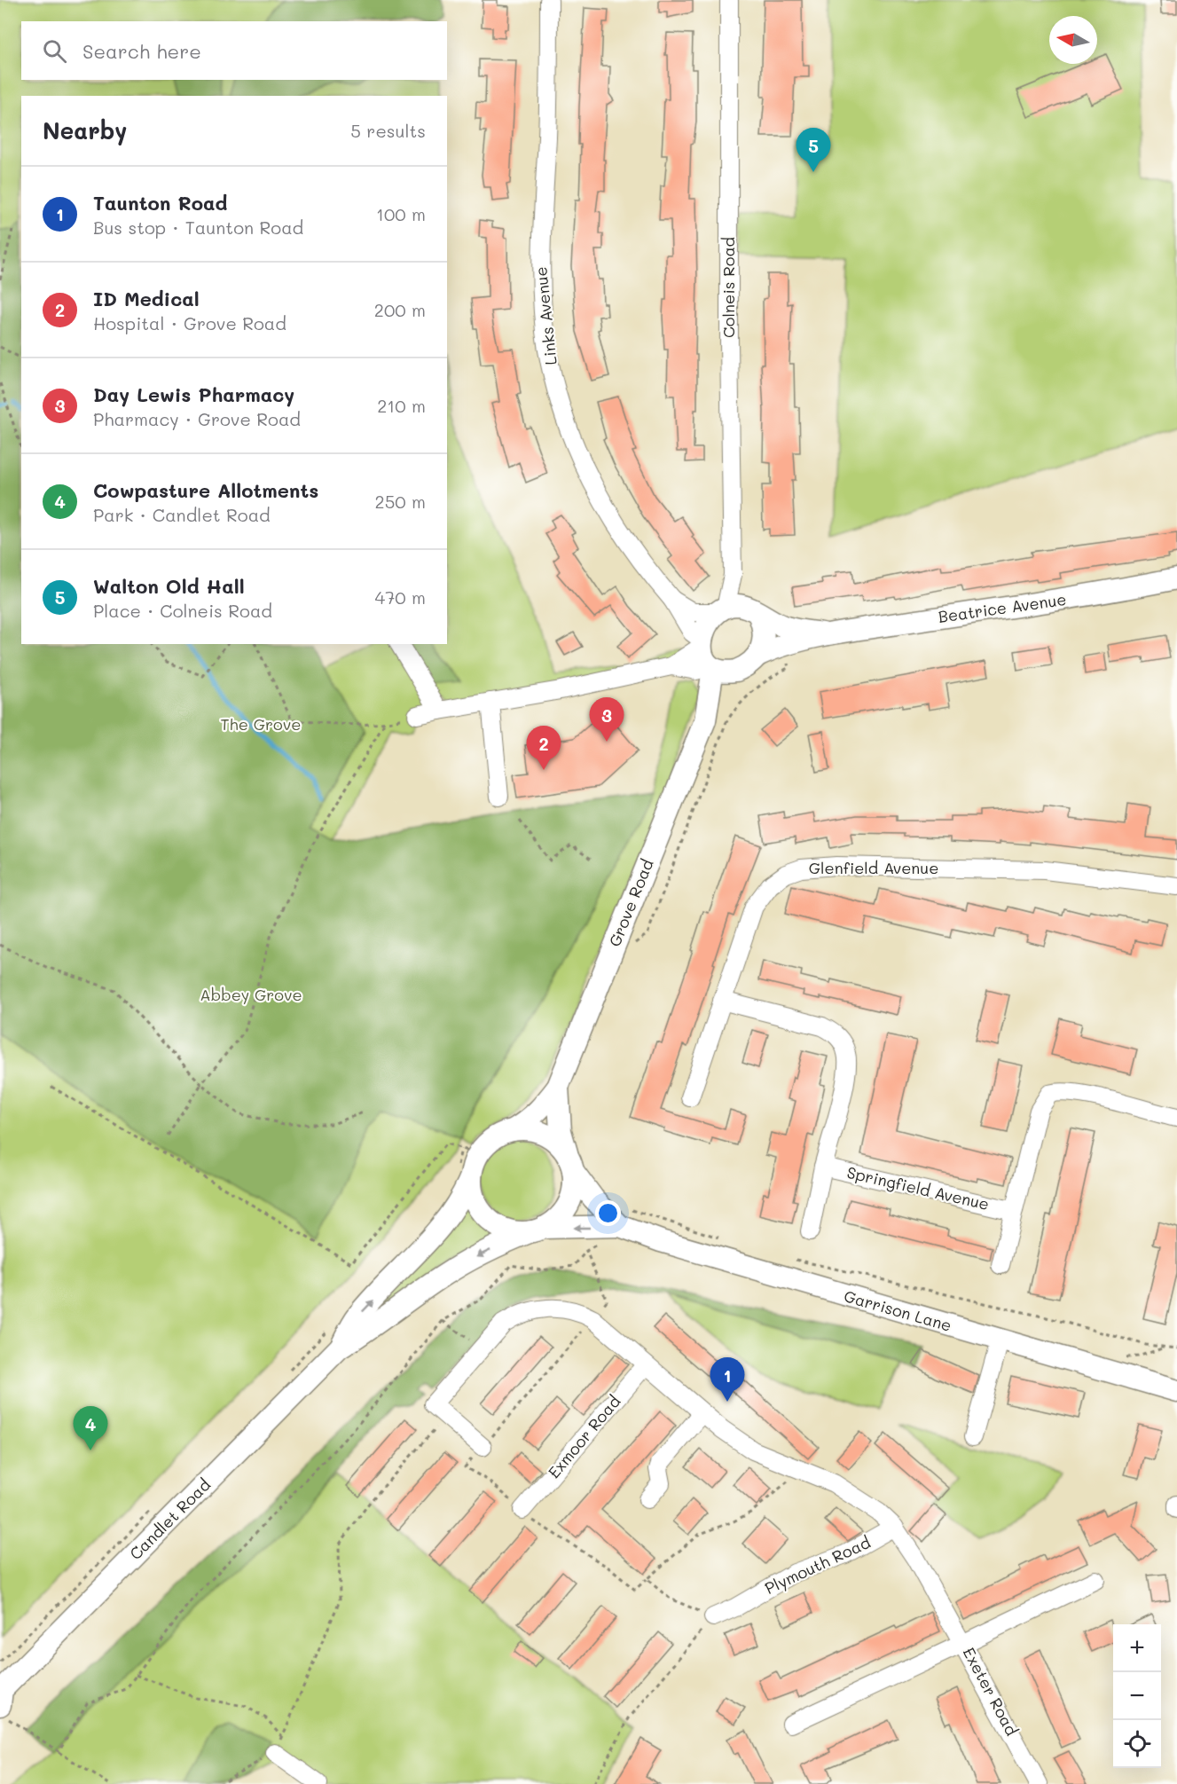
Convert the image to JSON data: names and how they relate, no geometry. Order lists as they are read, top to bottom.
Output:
{
  "streets": {
    "main road": [
      "Beatrice Avenue",
      "Grove Road",
      "Garrison Lane",
      "Candlet Road"
    ],
    "street": [
      "Colneis Road",
      "Links Avenue",
      "Glenfield Avenue",
      "Springfield Avenue",
      "Exmoor Road",
      "Plymouth Road",
      "Exeter Road"
    ]
  },
  "crossings": [
    ["Colneis Road", "Links Avenue"],
    ["Colneis Road", "Beatrice Avenue"],
    ["Colneis Road", "Grove Road"],
    ["Links Avenue", "Beatrice Avenue"],
    ["Links Avenue", "Grove Road"],
    ["Beatrice Avenue", "Grove Road"],
    ["Grove Road", "Garrison Lane"],
    ["Grove Road", "Candlet Road"],
    ["Garrison Lane", "Candlet Road"]
  ],
  "parks": ["The Grove", "Abbey Grove"],
  "north": "left",
  "page": {
    "search": "Search here",
    "heading": ["Nearby", "5 results"],
    "pins": [
      "5",
      "3",
      "2",
      "1",
      "4"
    ],
    "list": [
      {
        "mark": "1",
        "name": "Taunton Road",
        "note": "Bus stop · Taunton Road",
        "value": "100 m"
      },
      {
        "mark": "2",
        "name": "ID Medical",
        "note": "Hospital · Grove Road",
        "value": "200 m"
      },
      {
        "mark": "3",
        "name": "Day Lewis Pharmacy",
        "note": "Pharmacy · Grove Road",
        "value": "210 m"
      },
      {
        "mark": "4",
        "name": "Cowpasture Allotments",
        "note": "Park · Candlet Road",
        "value": "250 m"
      },
      {
        "mark": "5",
        "name": "Walton Old Hall",
        "note": "Place · Colneis Road",
        "value": "470 m"
      }
    ],
    "map_buttons": ["+", "−"]
  }
}
